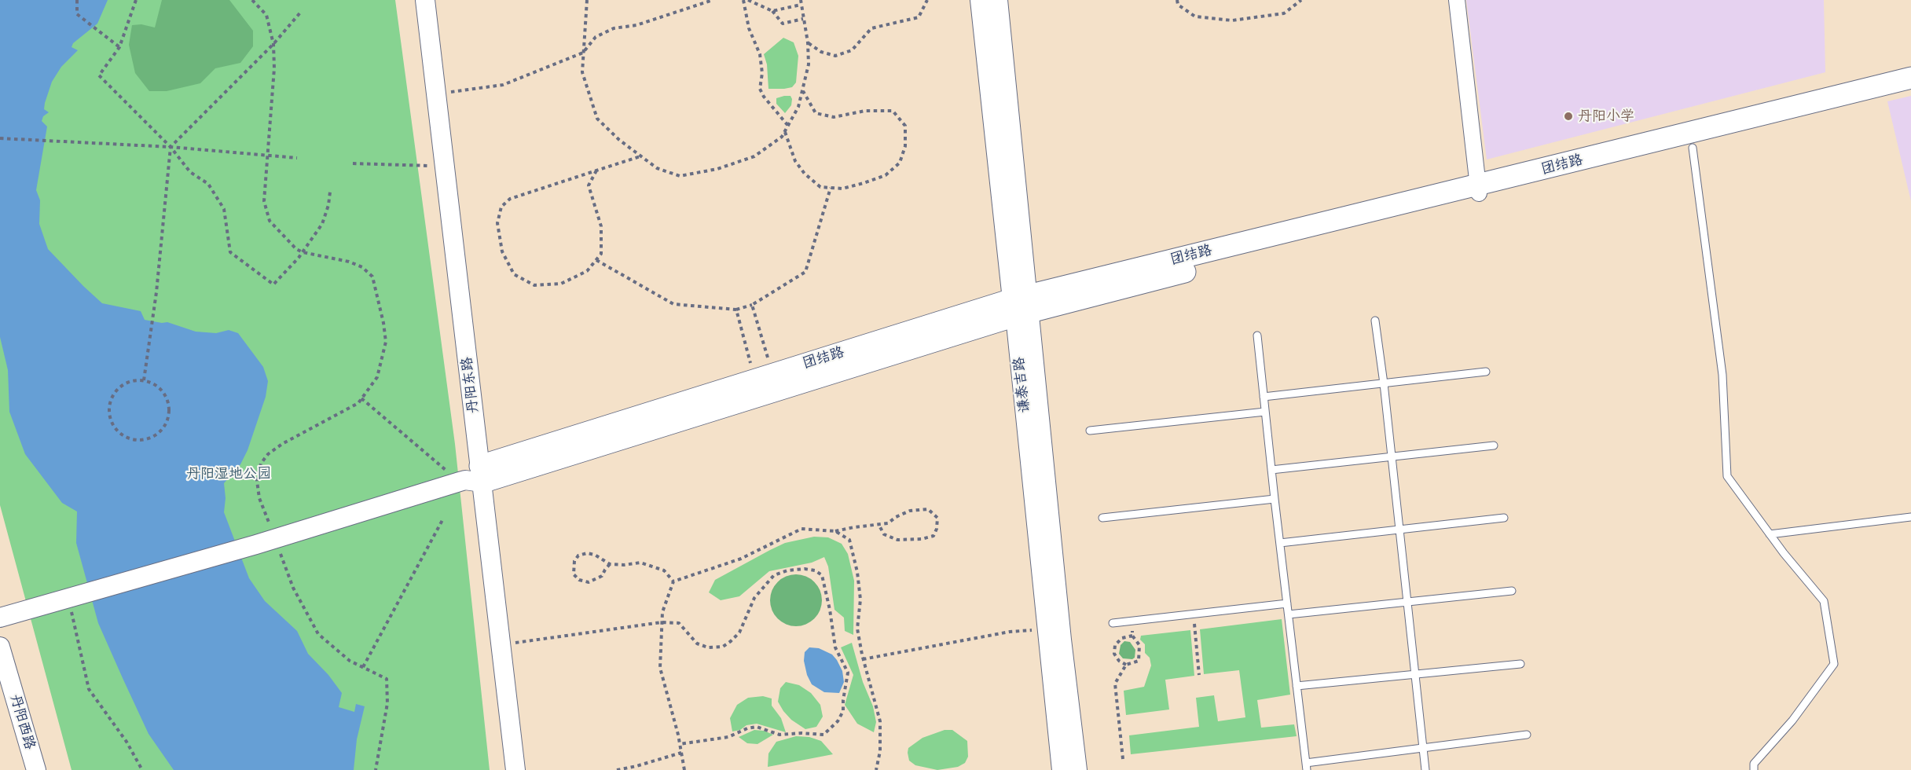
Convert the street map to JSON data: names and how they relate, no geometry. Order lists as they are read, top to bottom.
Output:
{
  "streets": {
    "main road": ["团结路"],
    "street": ["丹阳东路", "谦泰吉路", "丹阳西路"]
  },
  "crossings": [
    ["团结路", "丹阳东路"],
    ["团结路", "谦泰吉路"]
  ],
  "parks": ["丹阳湿地公园"],
  "places": ["丹阳小学"]
}
